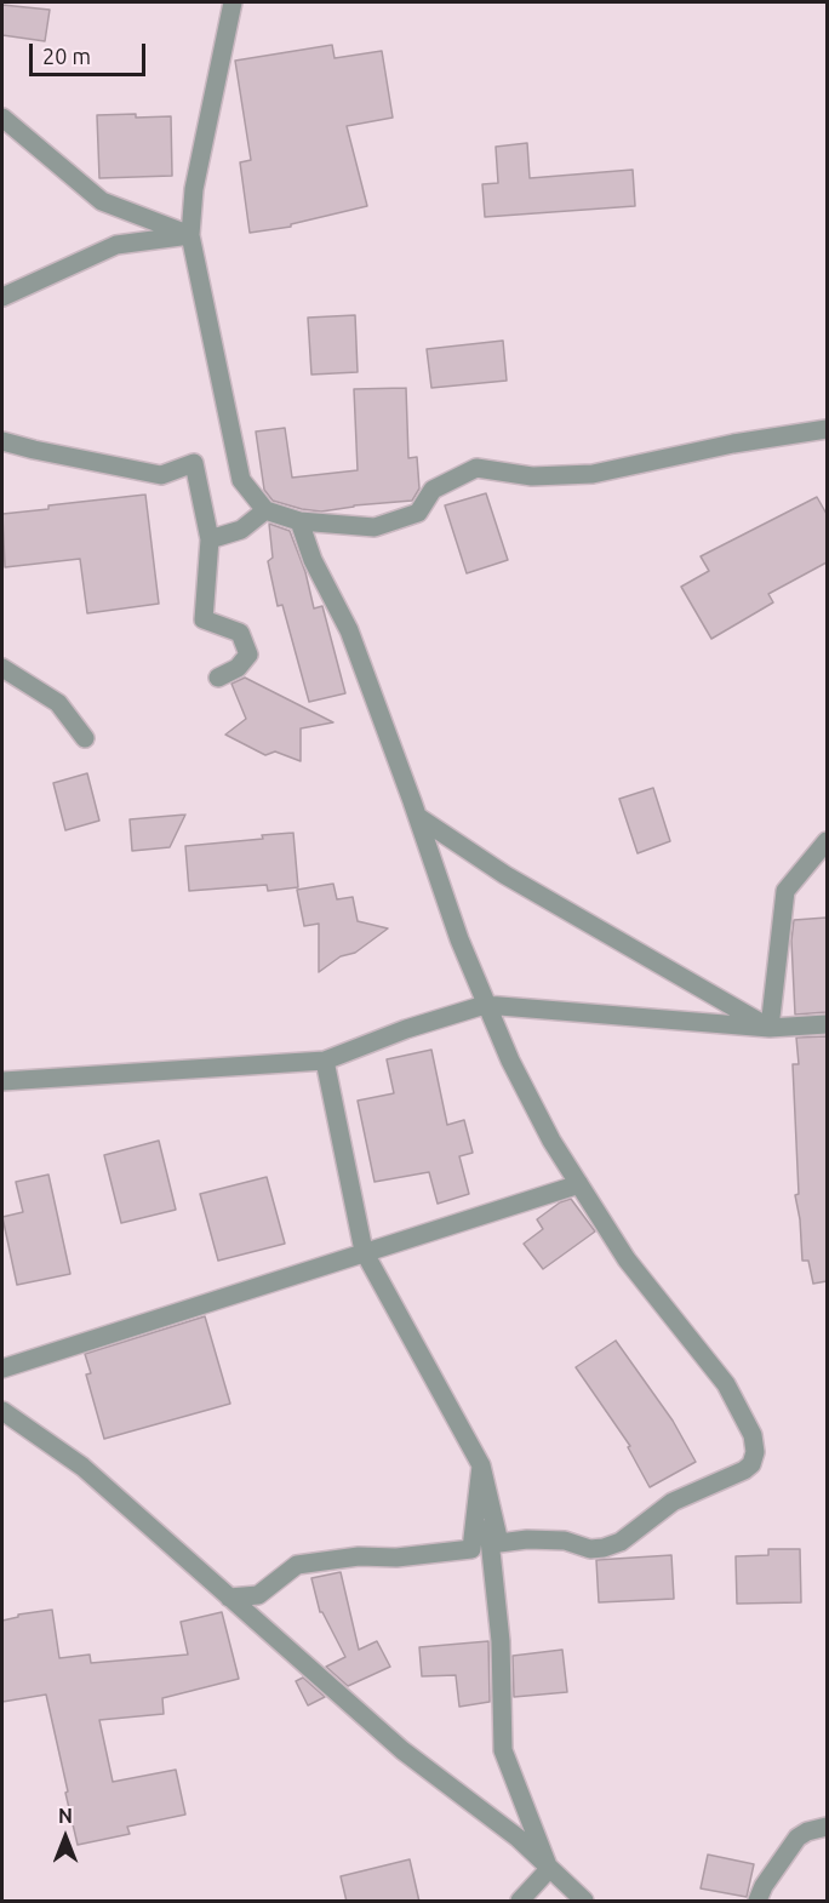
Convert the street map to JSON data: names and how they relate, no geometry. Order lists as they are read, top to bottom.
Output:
{
  "scale_bar": "20 m",
  "north": "top"
}
